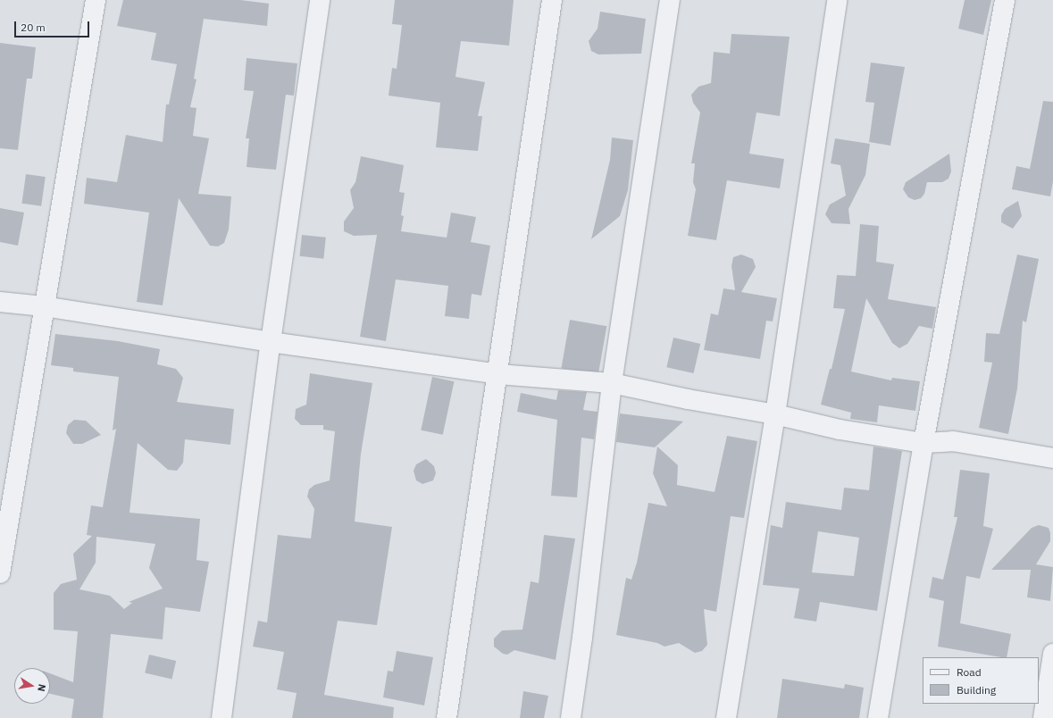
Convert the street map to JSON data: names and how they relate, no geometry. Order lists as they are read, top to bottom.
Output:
{
  "legend": ["Road", "Building"],
  "scale_bar": "20 m",
  "north": "right"
}
